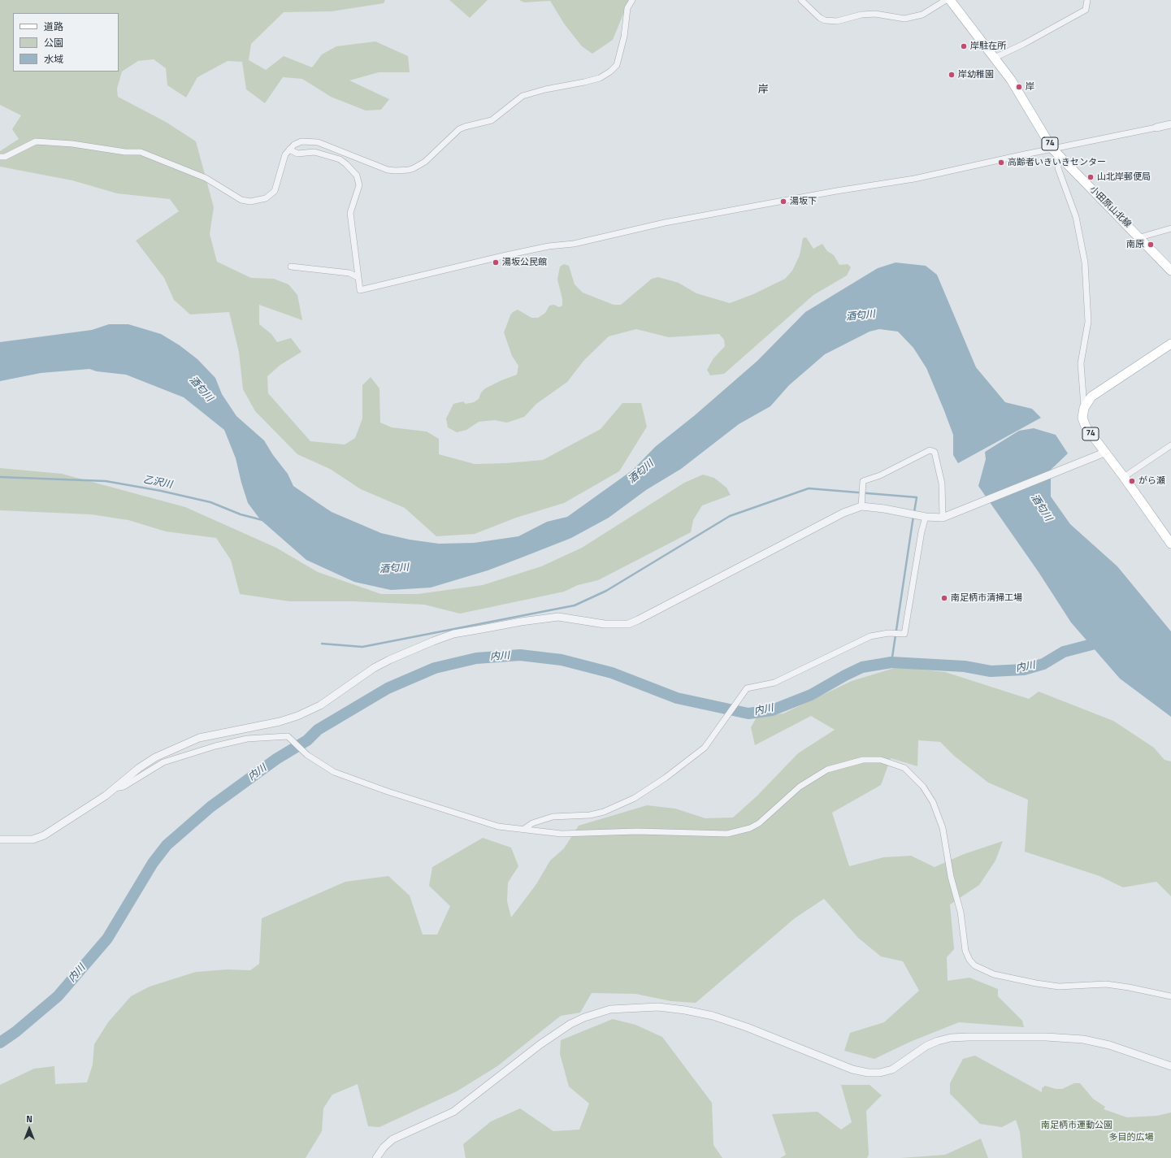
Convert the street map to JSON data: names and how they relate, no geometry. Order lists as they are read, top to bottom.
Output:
{
  "streets": {
    "main road": ["74", "小田原山北線"]
  },
  "districts": ["岸"],
  "water": ["酒匂川", "乙沢川", "内川"],
  "parks": ["南足柄市運動公園", "多目的広場"],
  "places": [
    "岸駐在所",
    "岸幼稚園",
    "岸",
    "高齢者いきいきセンター",
    "山北岸郵便局",
    "湯坂下",
    "南原",
    "湯坂公民館",
    "がら瀬",
    "南足柄市清掃工場"
  ],
  "legend": ["道路", "公園", "水域"],
  "north": "top"
}
